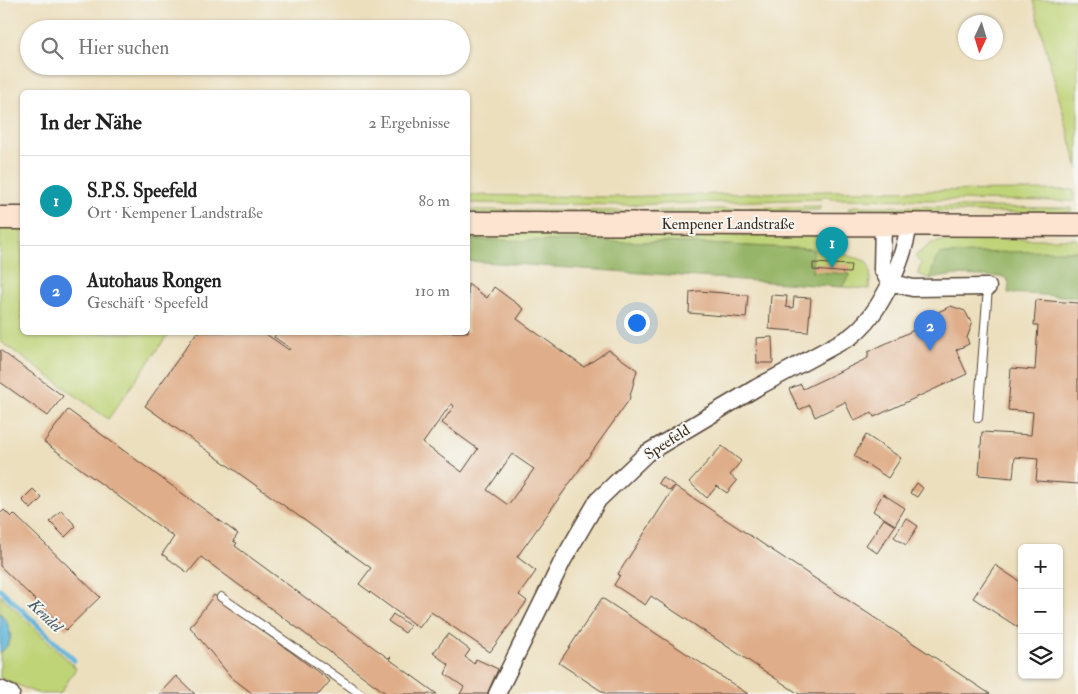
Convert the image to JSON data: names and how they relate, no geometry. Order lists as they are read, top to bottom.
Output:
{
  "streets": {
    "street": ["Kempener Landstraße", "Speefeld"]
  },
  "crossings": [
    ["Kempener Landstraße", "Speefeld"]
  ],
  "water": ["Kendel"],
  "north": "bottom",
  "page": {
    "search": "Hier suchen",
    "heading": ["In der Nähe", "2 Ergebnisse"],
    "list": [
      {
        "mark": "1",
        "name": "S.P.S. Speefeld",
        "note": "Ort · Kempener Landstraße",
        "value": "80 m"
      },
      {
        "mark": "2",
        "name": "Autohaus Rongen",
        "note": "Geschäft · Speefeld",
        "value": "110 m"
      }
    ],
    "pins": ["1", "2"],
    "map_buttons": ["+", "−"]
  }
}
